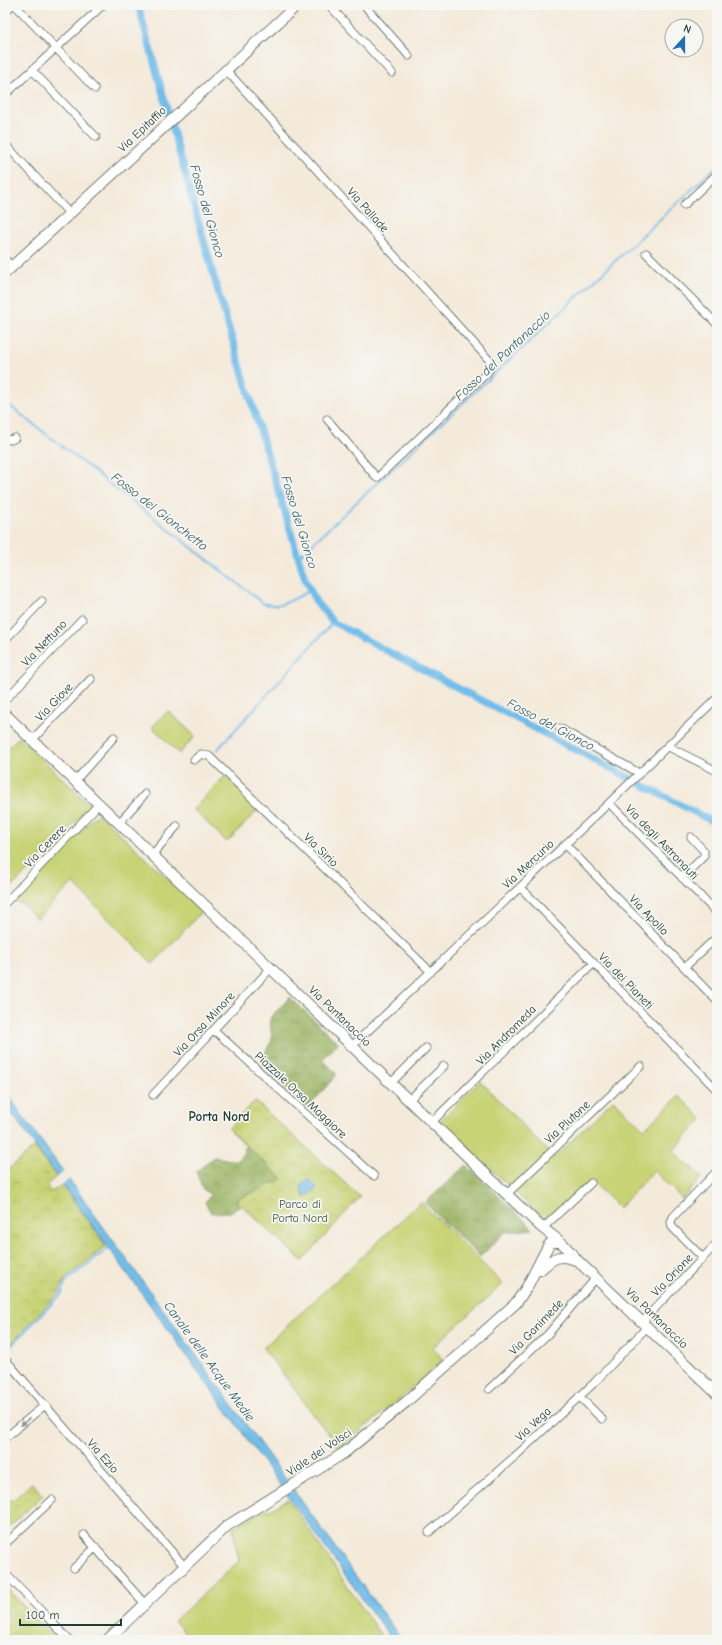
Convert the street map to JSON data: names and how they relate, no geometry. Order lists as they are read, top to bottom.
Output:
{
  "streets": {
    "street": [
      "Via Epitaffio",
      "Via Pallade",
      "Via Nettuno",
      "Via Giove",
      "Via degli Astronauti",
      "Via Cerere",
      "Via Sirio",
      "Via Mercurio",
      "Via Apollo",
      "Via dei Pianeti",
      "Via Pantanaccio",
      "Via Orsa Minore",
      "Via Andromeda",
      "Piazzale Orsa Maggiore",
      "Via Plutone",
      "Via Orione",
      "Via Ganimede",
      "Via Vega",
      "Viale dei Volsci",
      "Via Ezio"
    ]
  },
  "crossings": [
    ["Via Epitaffio", "Via Pallade"],
    ["Via Giove", "Via Pantanaccio"],
    ["Via degli Astronauti", "Via Mercurio"],
    ["Via Cerere", "Via Pantanaccio"],
    ["Via Sirio", "Via Mercurio"],
    ["Via Mercurio", "Via Apollo"],
    ["Via Mercurio", "Via dei Pianeti"],
    ["Via Mercurio", "Via Pantanaccio"],
    ["Via dei Pianeti", "Via Andromeda"],
    ["Via Pantanaccio", "Via Orsa Minore"],
    ["Via Pantanaccio", "Via Andromeda"],
    ["Via Pantanaccio", "Via Plutone"],
    ["Via Pantanaccio", "Via Orione"],
    ["Via Pantanaccio", "Via Ganimede"],
    ["Via Pantanaccio", "Via Vega"],
    ["Via Pantanaccio", "Viale dei Volsci"],
    ["Via Orsa Minore", "Piazzale Orsa Maggiore"],
    ["Via Orione", "Via Vega"],
    ["Viale dei Volsci", "Via Ezio"]
  ],
  "districts": ["Porta Nord"],
  "water": [
    "Fosso del Gionco",
    "Fosso del Pantanaccio",
    "Fosso del Gionchetto",
    "Canale delle Acque Medie"
  ],
  "parks": ["Parco di Porta Nord"],
  "scale_bar": "100 m",
  "north": "top"
}
